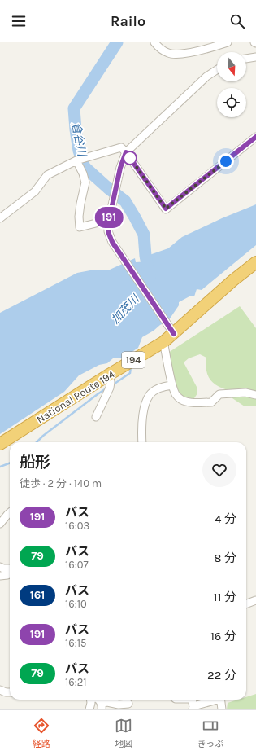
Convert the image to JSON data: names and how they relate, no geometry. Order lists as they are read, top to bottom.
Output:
{
  "streets": {
    "highway": ["194", "National Route 194"]
  },
  "water": ["倉谷川", "加茂川"],
  "lines": ["bus line 191"],
  "north": "bottom",
  "page": {
    "header": "Railo",
    "on_map": "191",
    "heading": ["船形", "徒歩 · 2 分 · 140 m"],
    "list": [
      {
        "mark": "191",
        "name": "バス",
        "note": "16:03",
        "value": "4 分"
      },
      {
        "mark": "79",
        "name": "バス",
        "note": "16:07",
        "value": "8 分"
      },
      {
        "mark": "161",
        "name": "バス",
        "note": "16:10",
        "value": "11 分"
      },
      {
        "mark": "191",
        "name": "バス",
        "note": "16:15",
        "value": "16 分"
      },
      {
        "mark": "79",
        "name": "バス",
        "note": "16:21",
        "value": "22 分"
      }
    ],
    "tabs": ["経路", "地図", "きっぷ"]
  }
}
